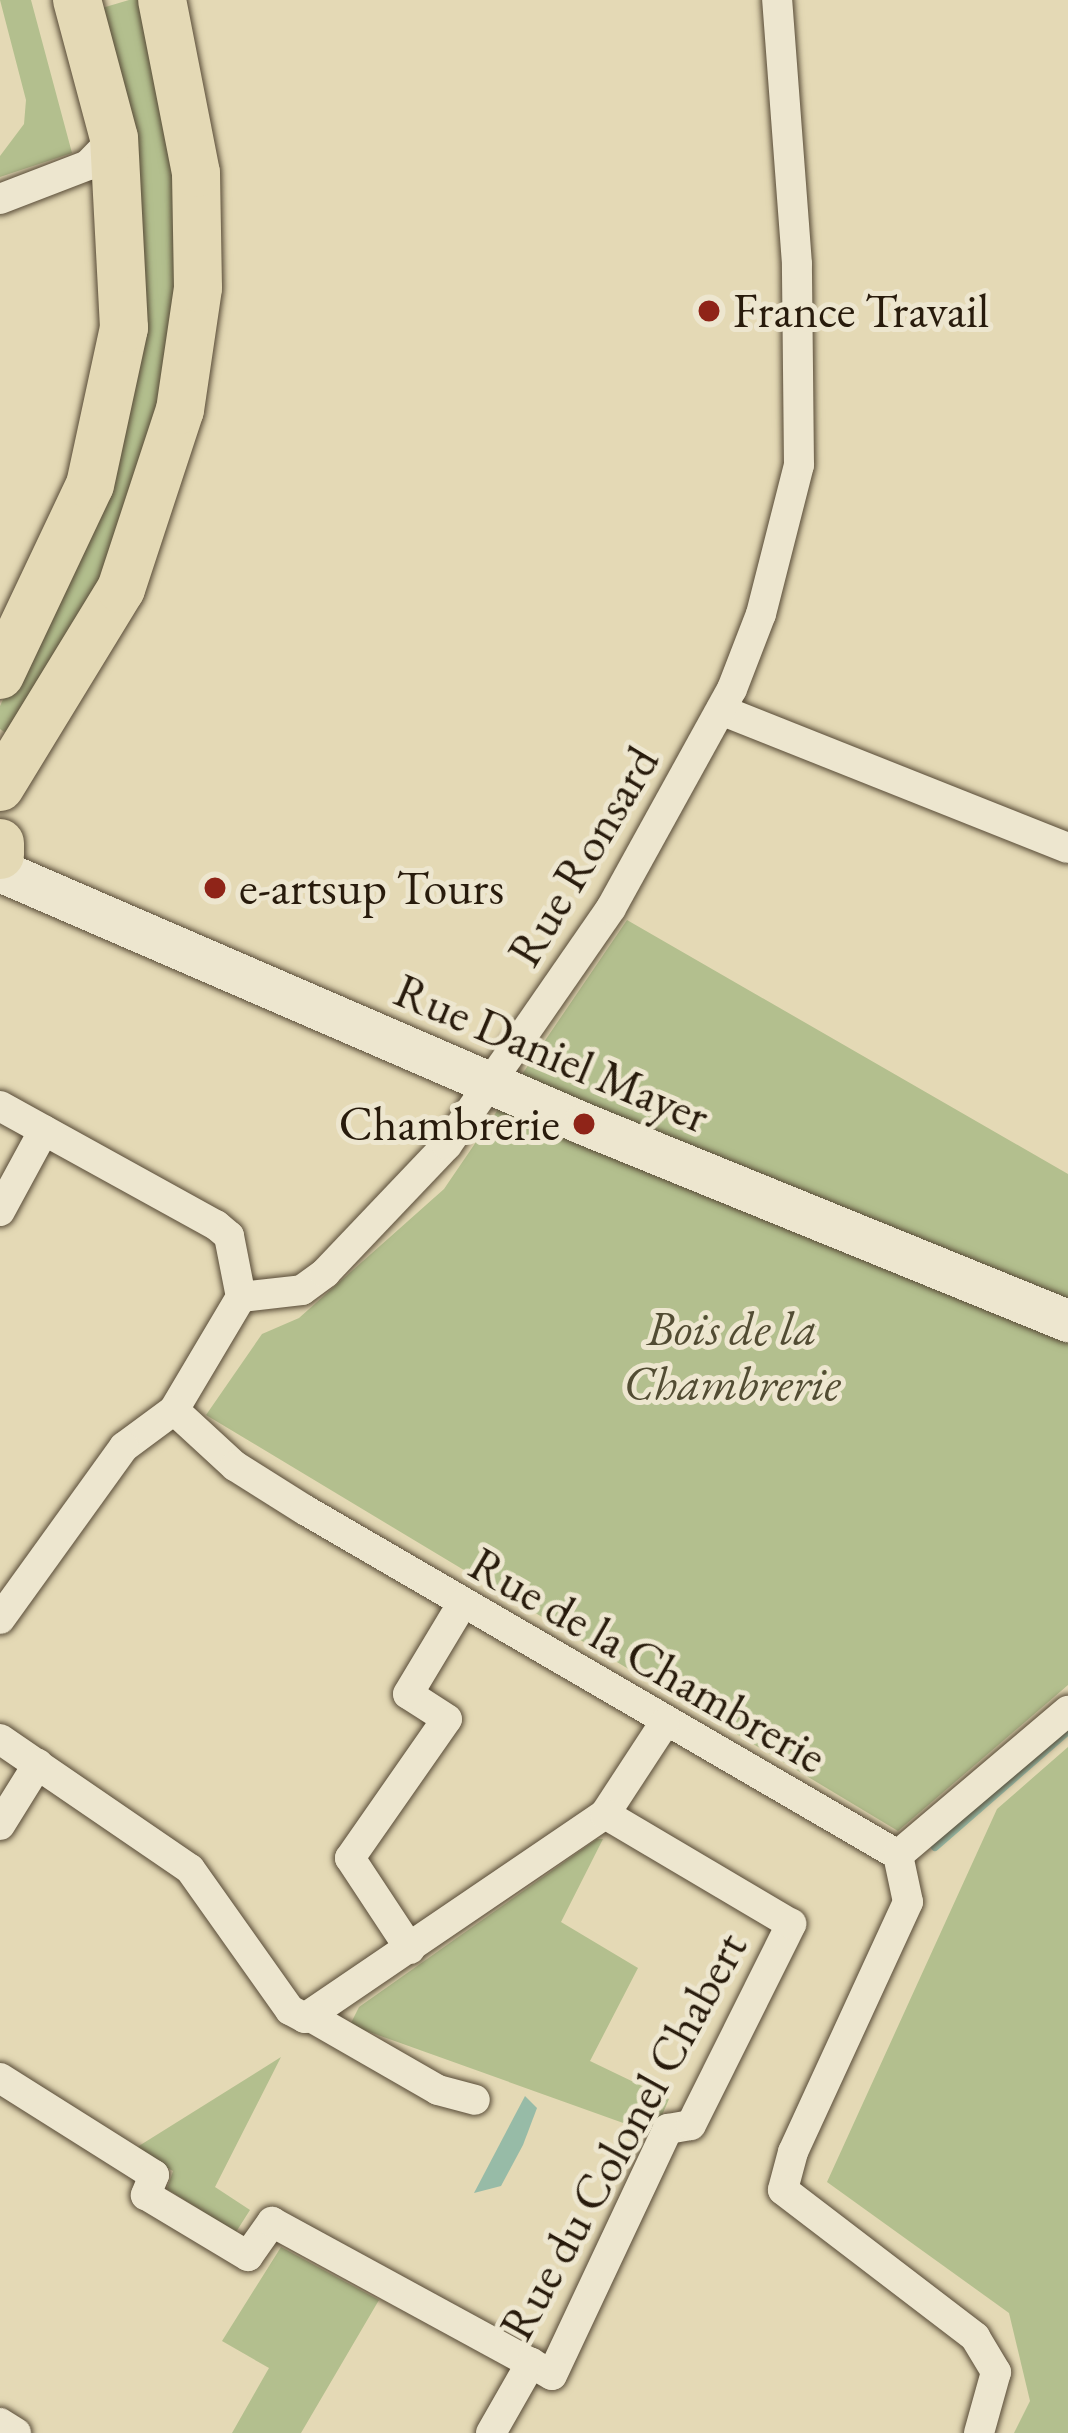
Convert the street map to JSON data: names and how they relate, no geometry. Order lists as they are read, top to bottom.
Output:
{
  "streets": {
    "main road": ["Rue Daniel Mayer"],
    "street": ["Rue Ronsard", "Rue de la Chambrerie", "Rue du Colonel Chabert"]
  },
  "crossings": [
    ["Rue Ronsard", "Rue Daniel Mayer"]
  ],
  "parks": ["Bois de la Chambrerie"],
  "places": ["France Travail", "e-artsup Tours", "Chambrerie"]
}
